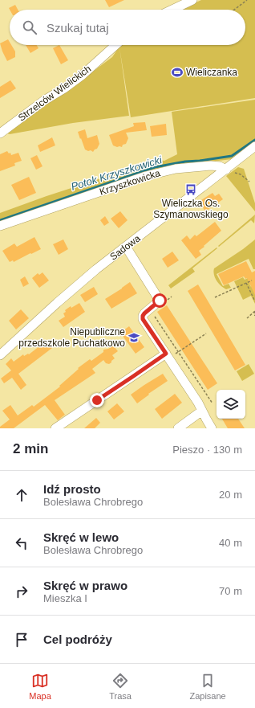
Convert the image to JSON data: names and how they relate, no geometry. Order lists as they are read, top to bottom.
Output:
{
  "streets": {
    "street": ["Strzelców Wielickich", "Krzyszkowicka", "Sadowa"]
  },
  "crossings": [
    ["Krzyszkowicka", "Sadowa"]
  ],
  "water": ["Potok Krzyszkowicki"],
  "places": {
    "sports": ["Wieliczanka"],
    "bus stop": ["Wieliczka Os. Szymanowskiego"],
    "school or university": ["Niepubliczne przedszkole Puchatkowo"]
  },
  "page": {
    "search": "Szukaj tutaj",
    "heading": ["2 min", "Pieszo · 130 m"],
    "list": [
      ["Idź prosto", "Bolesława Chrobrego", "20 m"],
      ["Skręć w lewo", "Bolesława Chrobrego", "40 m"],
      ["Skręć w prawo", "Mieszka I", "70 m"],
      "Cel podróży"
    ],
    "nav": ["Mapa", "Trasa", "Zapisane"]
  }
}
